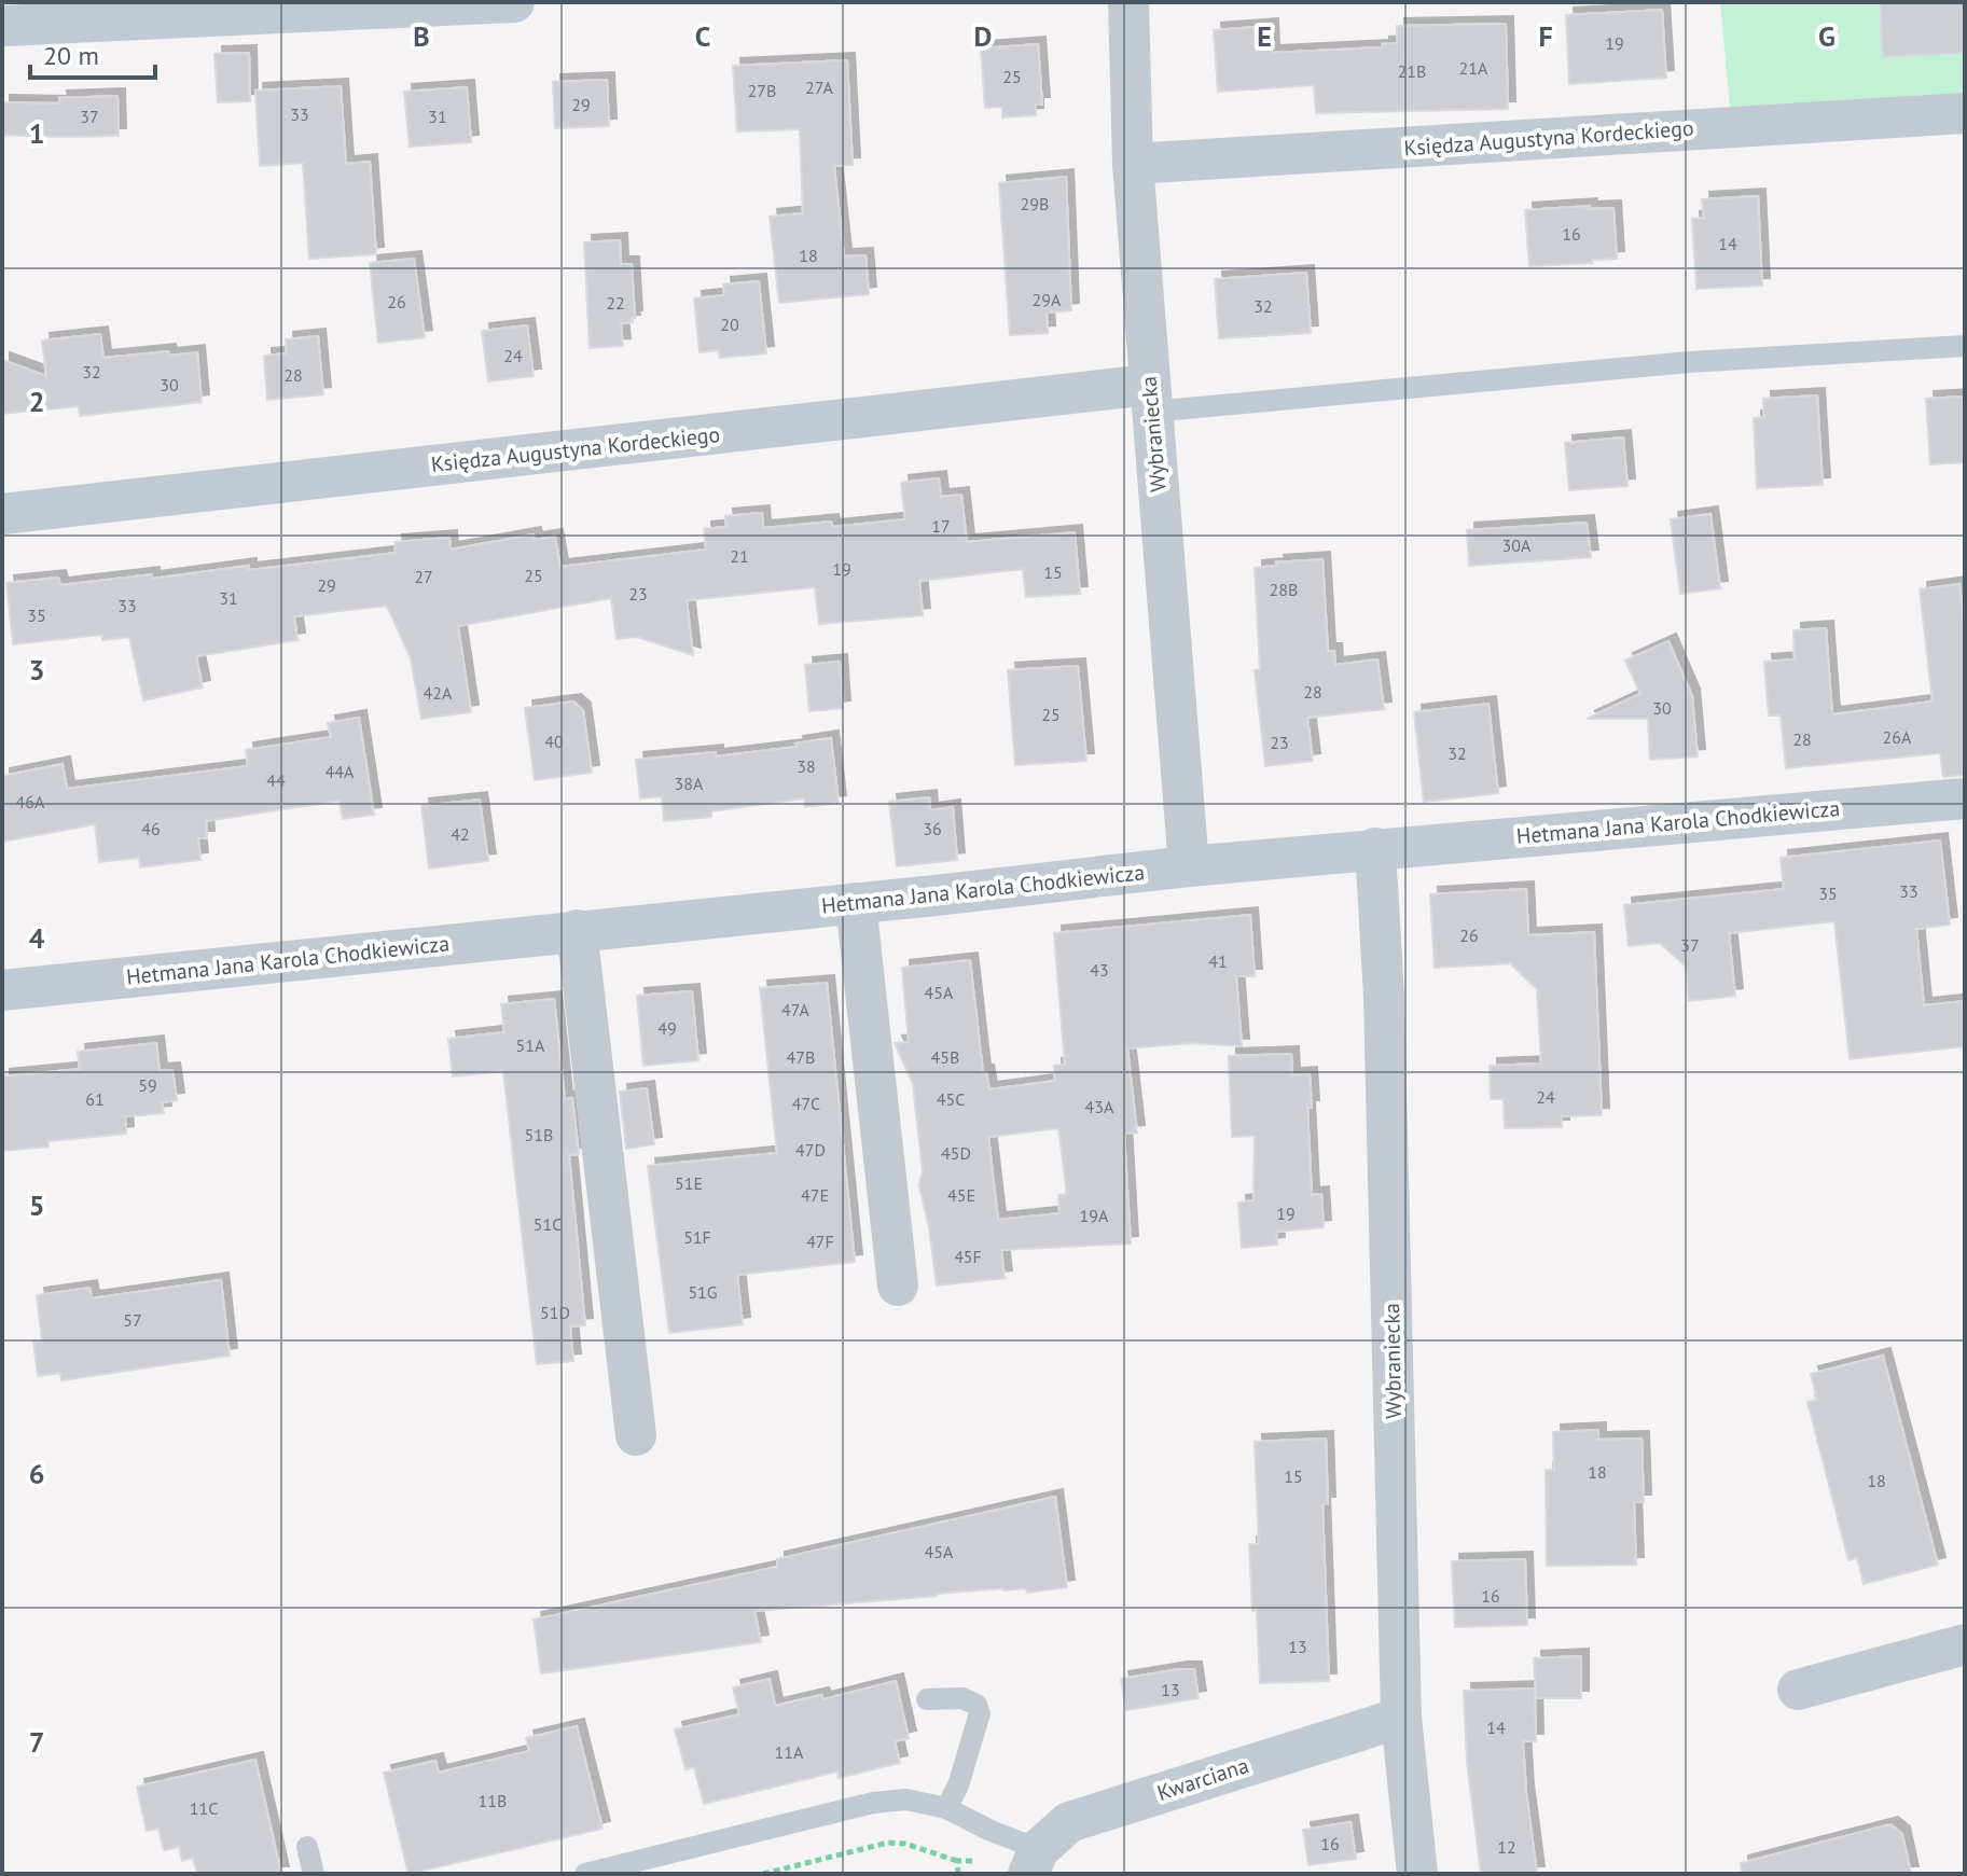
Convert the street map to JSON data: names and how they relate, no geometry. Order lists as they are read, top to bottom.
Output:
{
  "streets": {
    "street": [
      "Księdza Augustyna Kordeckiego",
      "Wybraniecka",
      "Hetmana Jana Karola Chodkiewicza",
      "Kwarciana"
    ]
  },
  "crossings": [
    ["Księdza Augustyna Kordeckiego", "Wybraniecka"],
    ["Wybraniecka", "Hetmana Jana Karola Chodkiewicza"],
    ["Wybraniecka", "Kwarciana"]
  ],
  "house_numbers": [
    "19",
    "21A",
    "21B",
    "25",
    "27A",
    "27B",
    "29",
    "33",
    "37",
    "31",
    "29B",
    "16",
    "14",
    "18",
    "29A",
    "26",
    "22",
    "32",
    "20",
    "24",
    "32",
    "28",
    "30",
    "17",
    "30A",
    "21",
    "19",
    "15",
    "25",
    "27",
    "29",
    "28B",
    "23",
    "31",
    "33",
    "35",
    "28",
    "42A",
    "30",
    "25",
    "26A",
    "28",
    "40",
    "23",
    "32",
    "38",
    "44A",
    "44",
    "38A",
    "46A",
    "46",
    "36",
    "42",
    "33",
    "35",
    "26",
    "37",
    "41",
    "43",
    "45A",
    "47A",
    "49",
    "51A",
    "47B",
    "45B",
    "59",
    "24",
    "61",
    "45C",
    "47C",
    "43A",
    "51B",
    "47D",
    "45D",
    "51E",
    "47E",
    "45E",
    "19",
    "19A",
    "51C",
    "51F",
    "47F",
    "45F",
    "51G",
    "51D",
    "57",
    "18",
    "15",
    "18",
    "45A",
    "16",
    "13",
    "13",
    "14",
    "11A",
    "11B",
    "11C",
    "16",
    "12"
  ],
  "scale_bar": "20 m",
  "grid": {
    "columns": [
      "B",
      "C",
      "D",
      "E",
      "F",
      "G"
    ],
    "rows": [
      "1",
      "2",
      "3",
      "4",
      "5",
      "6",
      "7"
    ]
  }
}
